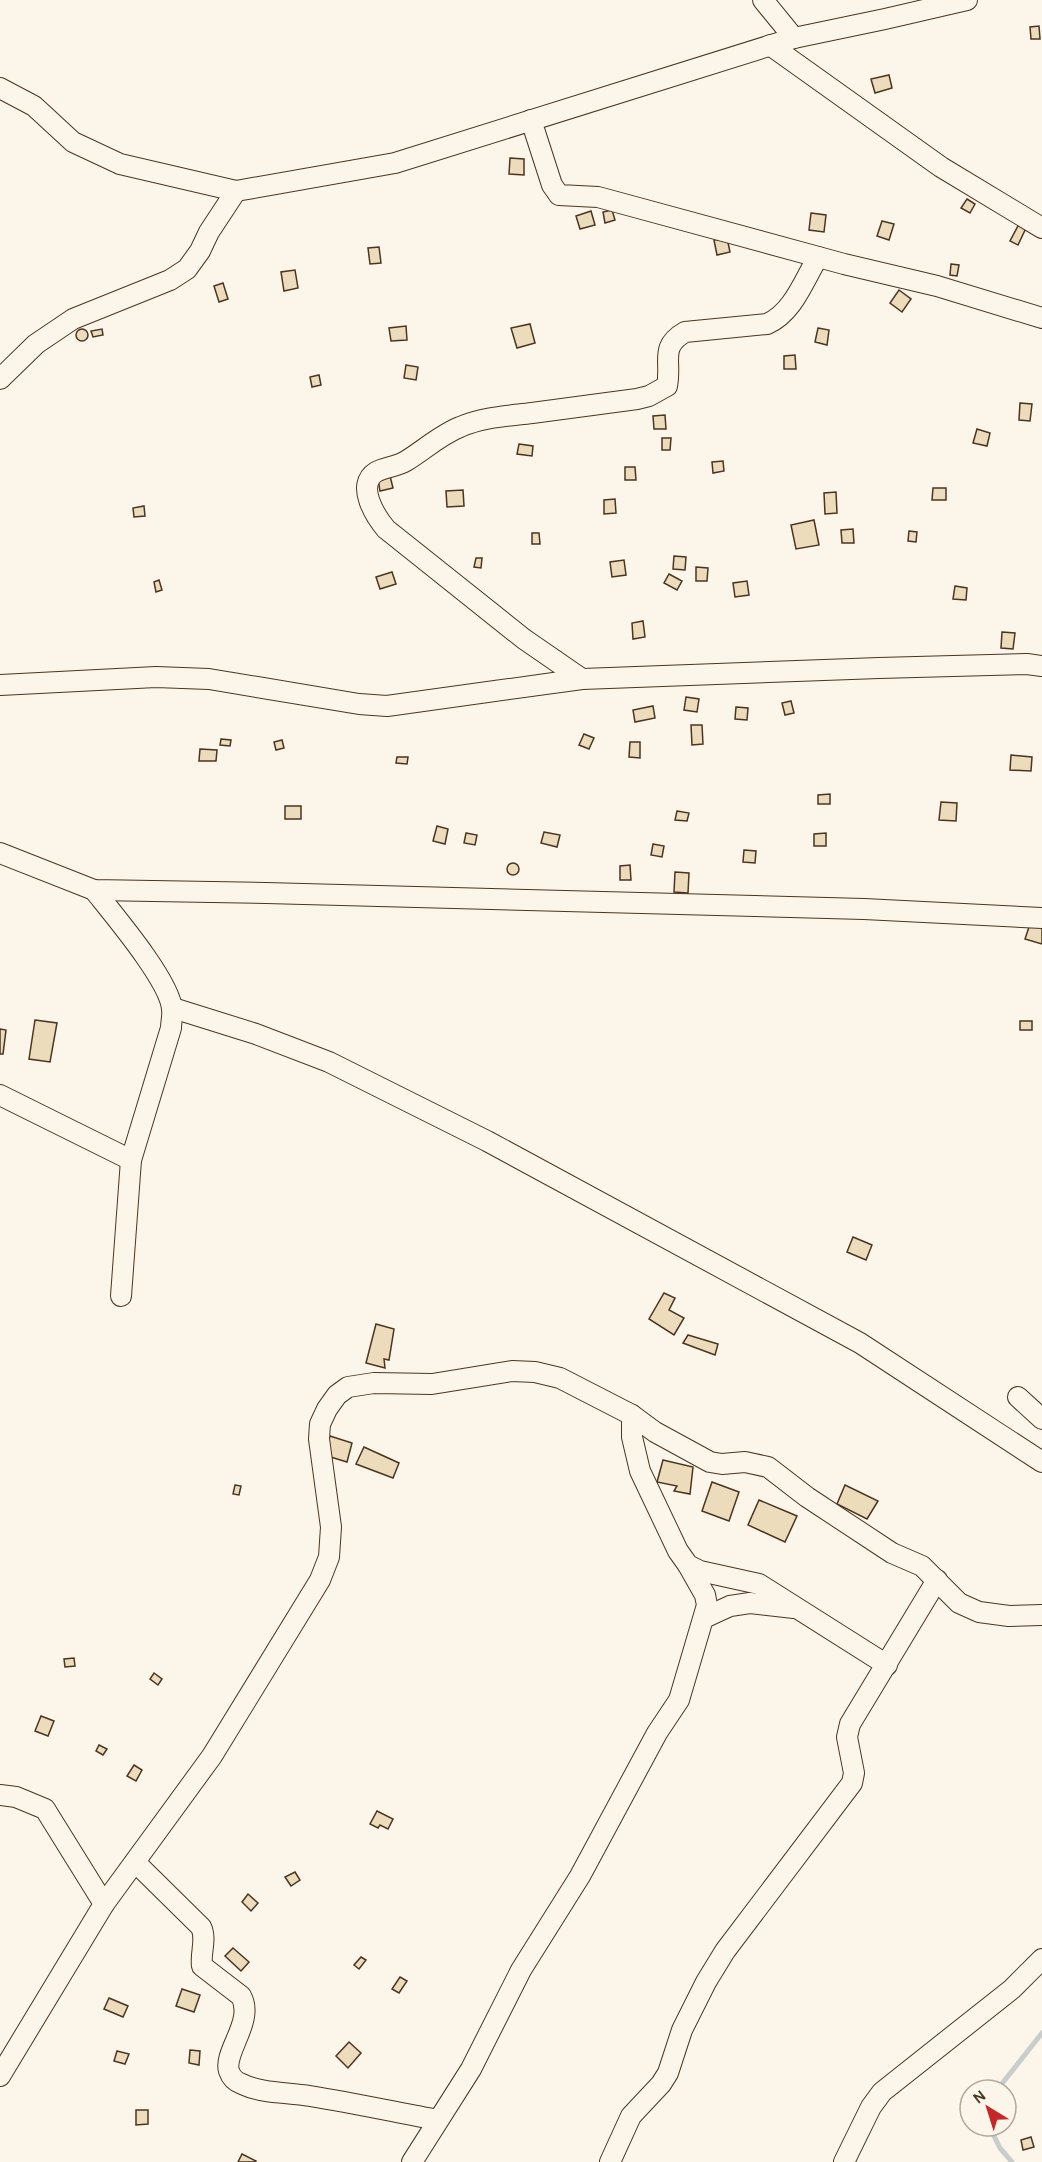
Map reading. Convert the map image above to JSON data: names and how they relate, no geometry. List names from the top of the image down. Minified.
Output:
{"north":"top left"}
